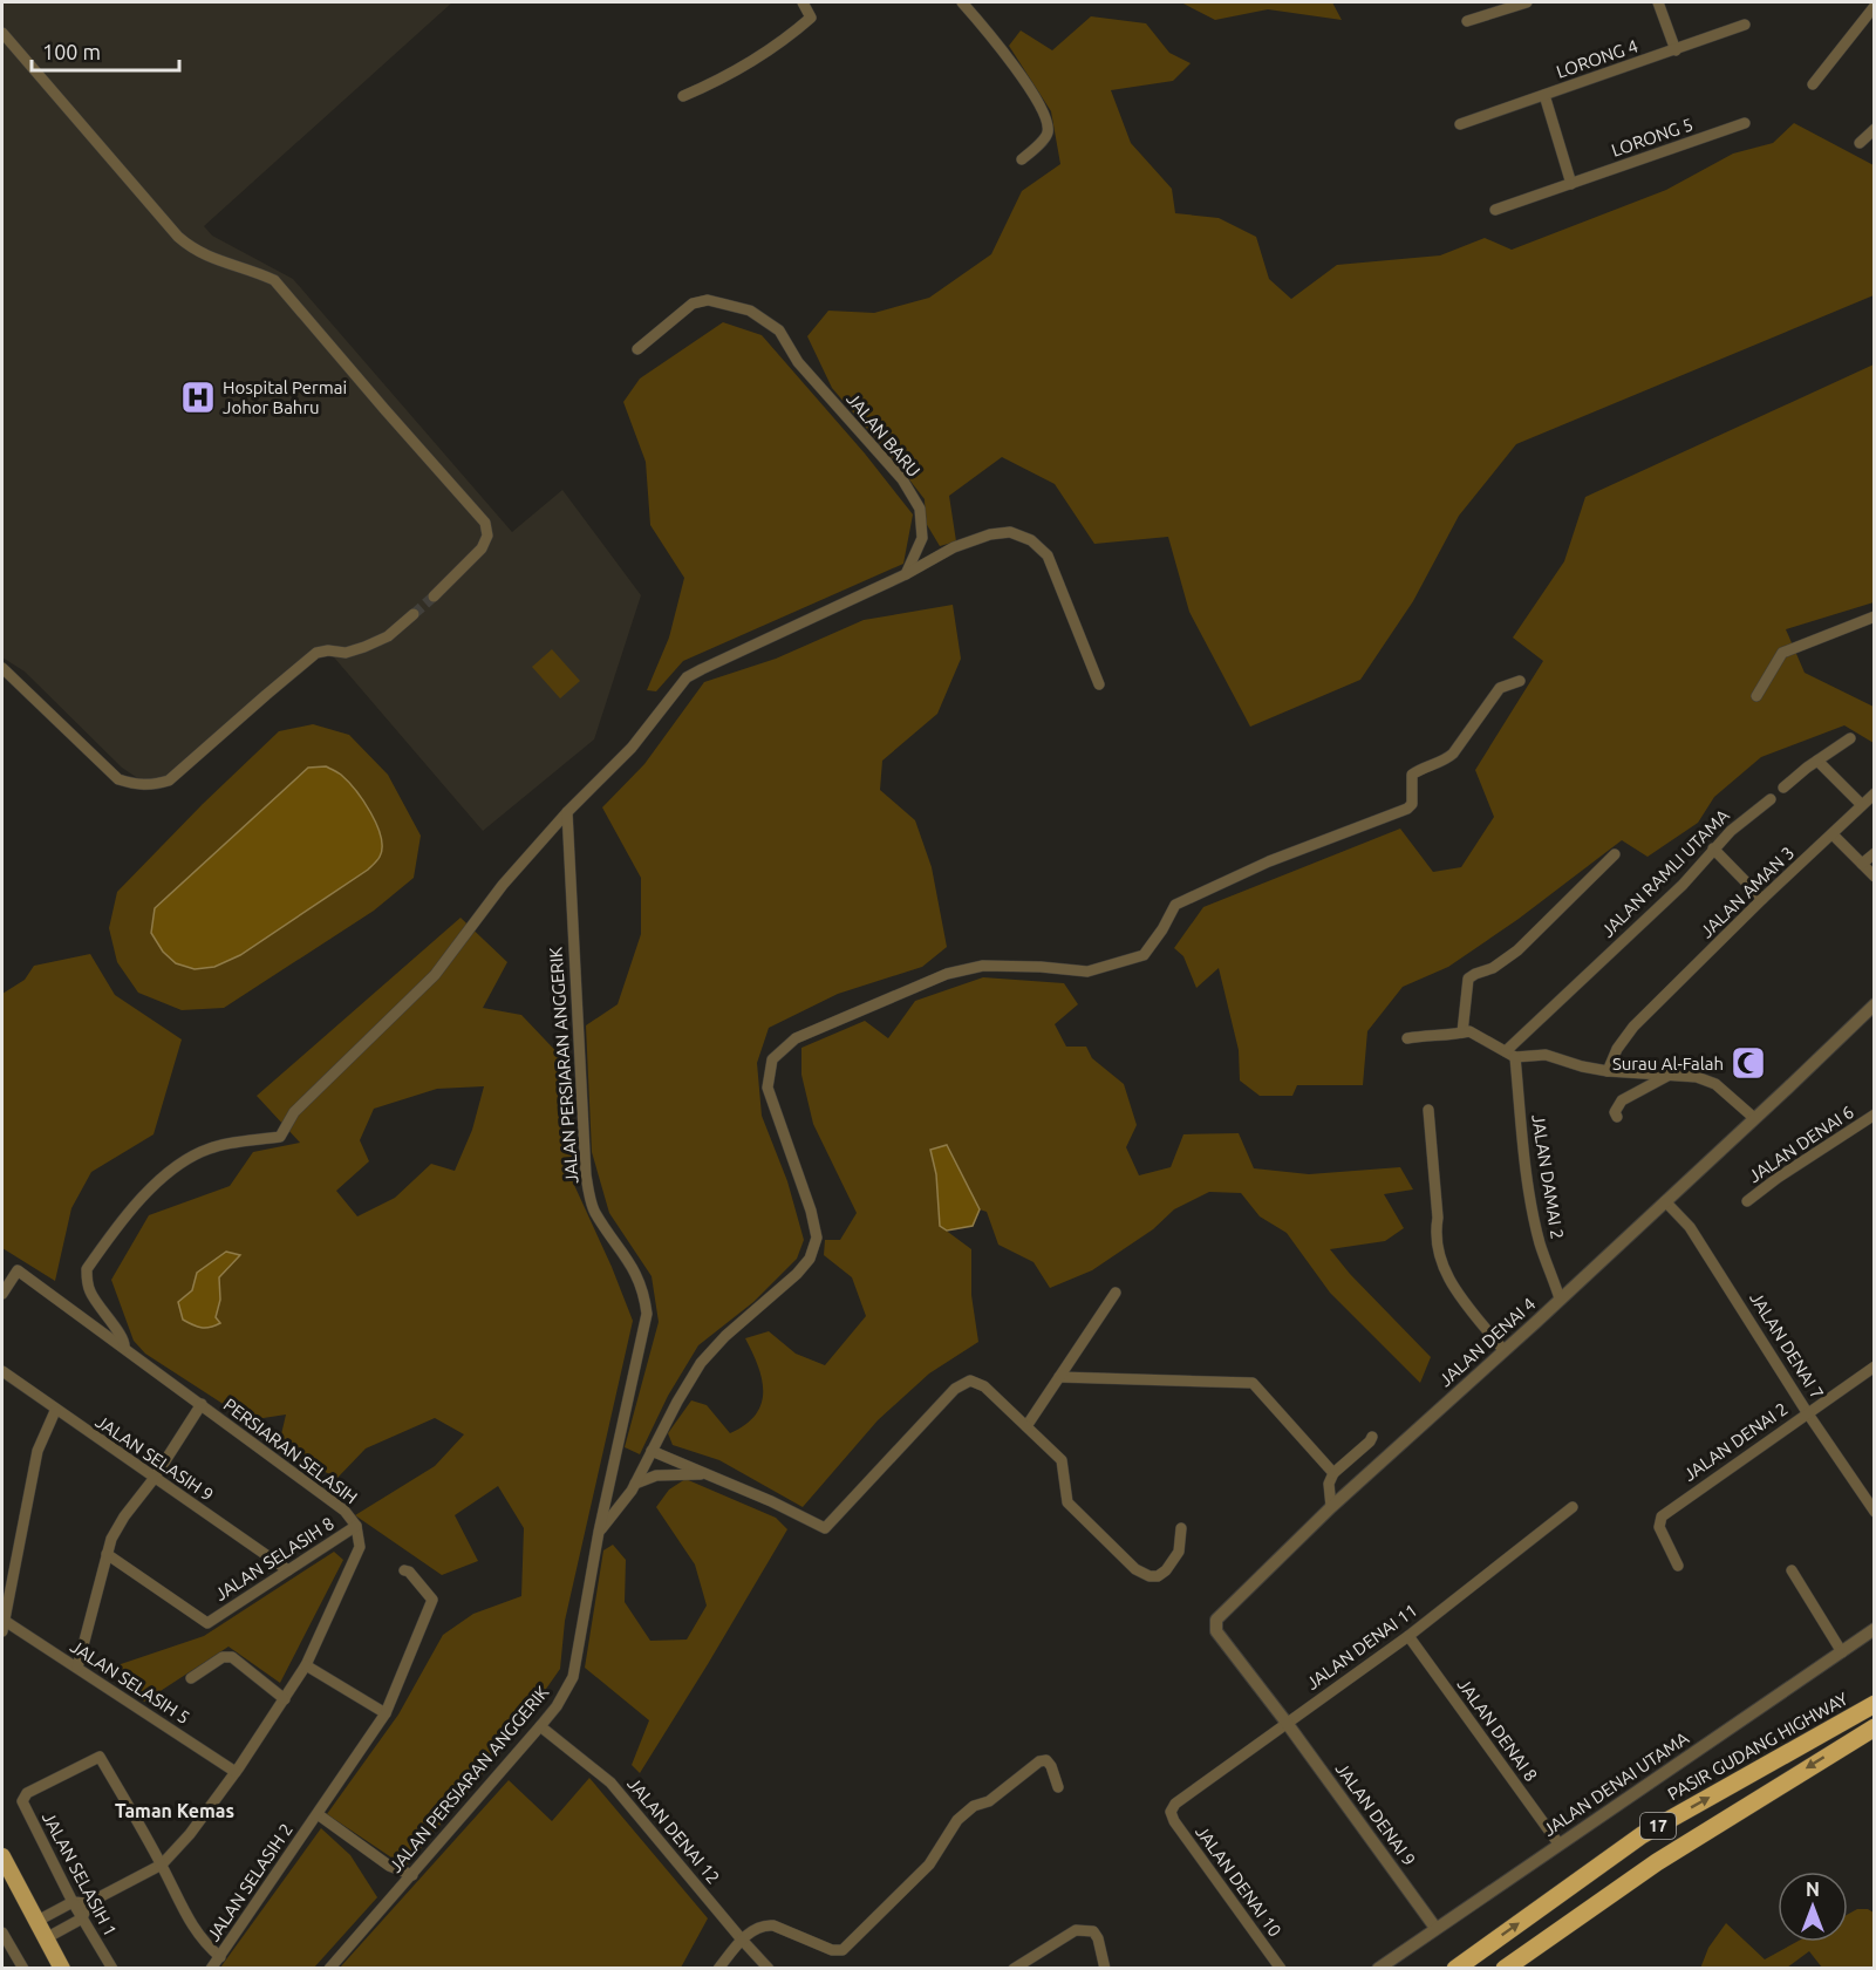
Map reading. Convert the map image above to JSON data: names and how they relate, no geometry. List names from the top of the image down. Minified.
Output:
{"streets":{"highway":["PASIR GUDANG HIGHWAY","17"],"street":["LORONG 4","LORONG 5","JALAN BARU","JALAN RAMLI UTAMA","JALAN AMAN 3","JALAN PERSIARAN ANGGERIK","JALAN DENAI 6","JALAN DAMAI 2","JALAN DENAI 4","JALAN DENAI 7","JALAN DENAI 2","PERSIARAN SELASIH","JALAN SELASIH 9","JALAN SELASIH 8","JALAN DENAI 11","JALAN SELASIH 5","JALAN DENAI 8","JALAN DENAI UTAMA","JALAN DENAI 9","JALAN DENAI 12","JALAN SELASIH 1","JALAN DENAI 10","JALAN SELASIH 2"]},"crossings":[["JALAN RAMLI UTAMA","JALAN DAMAI 2"],["JALAN PERSIARAN ANGGERIK","JALAN DENAI 12"],["JALAN DAMAI 2","JALAN DENAI 4"],["JALAN DENAI 4","JALAN DENAI 7"],["JALAN DENAI 4","JALAN DENAI 11"],["JALAN DENAI 4","JALAN DENAI 9"],["JALAN DENAI 7","JALAN DENAI 2"],["PERSIARAN SELASIH","JALAN SELASIH 8"],["PERSIARAN SELASIH","JALAN SELASIH 5"],["PERSIARAN SELASIH","JALAN SELASIH 1"],["JALAN SELASIH 9","JALAN SELASIH 8"],["JALAN DENAI 11","JALAN DENAI 8"],["JALAN DENAI 11","JALAN DENAI 9"],["JALAN DENAI 11","JALAN DENAI 10"],["JALAN DENAI 8","JALAN DENAI UTAMA"],["JALAN DENAI UTAMA","JALAN DENAI 9"]],"districts":["Taman Kemas"],"places":{"hospital":["Hospital Permai Johor Bahru"],"mosque":["Surau Al-Falah"]},"scale_bar":"100 m","north":"top"}
